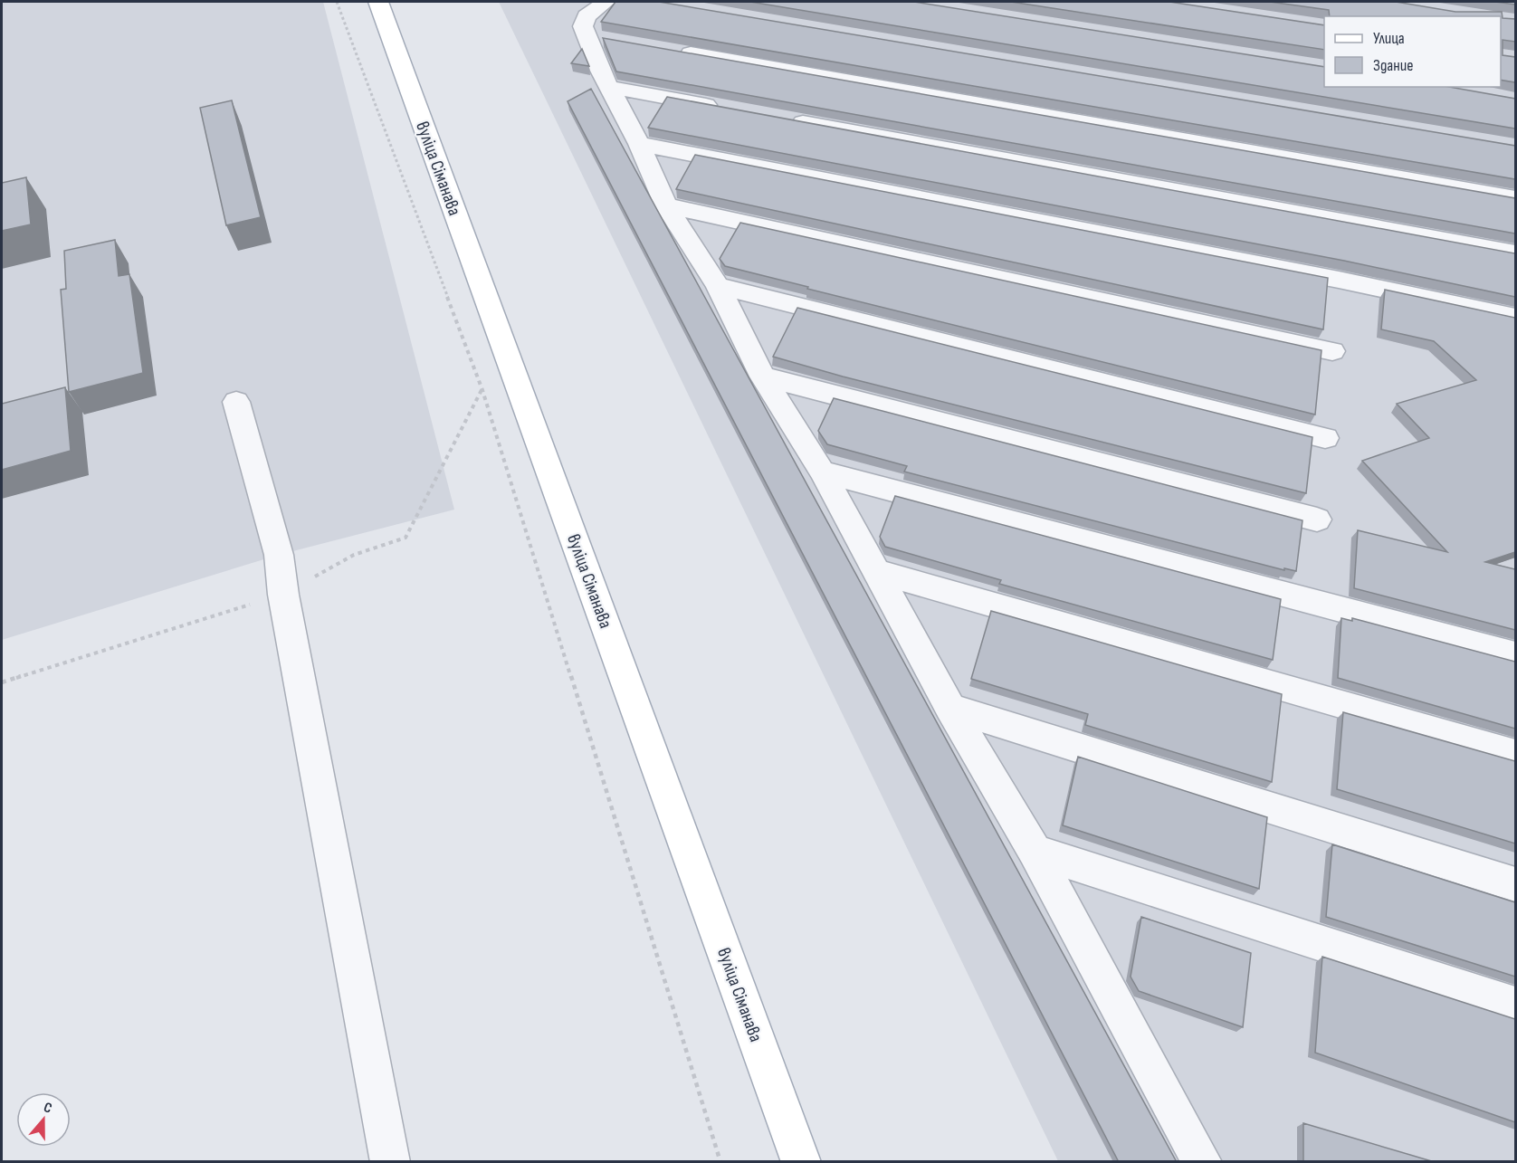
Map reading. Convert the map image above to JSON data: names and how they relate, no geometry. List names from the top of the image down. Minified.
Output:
{"streets":{"main road":["вуліца Сіманава"]},"legend":["Улица","Здание"],"north":"top"}
